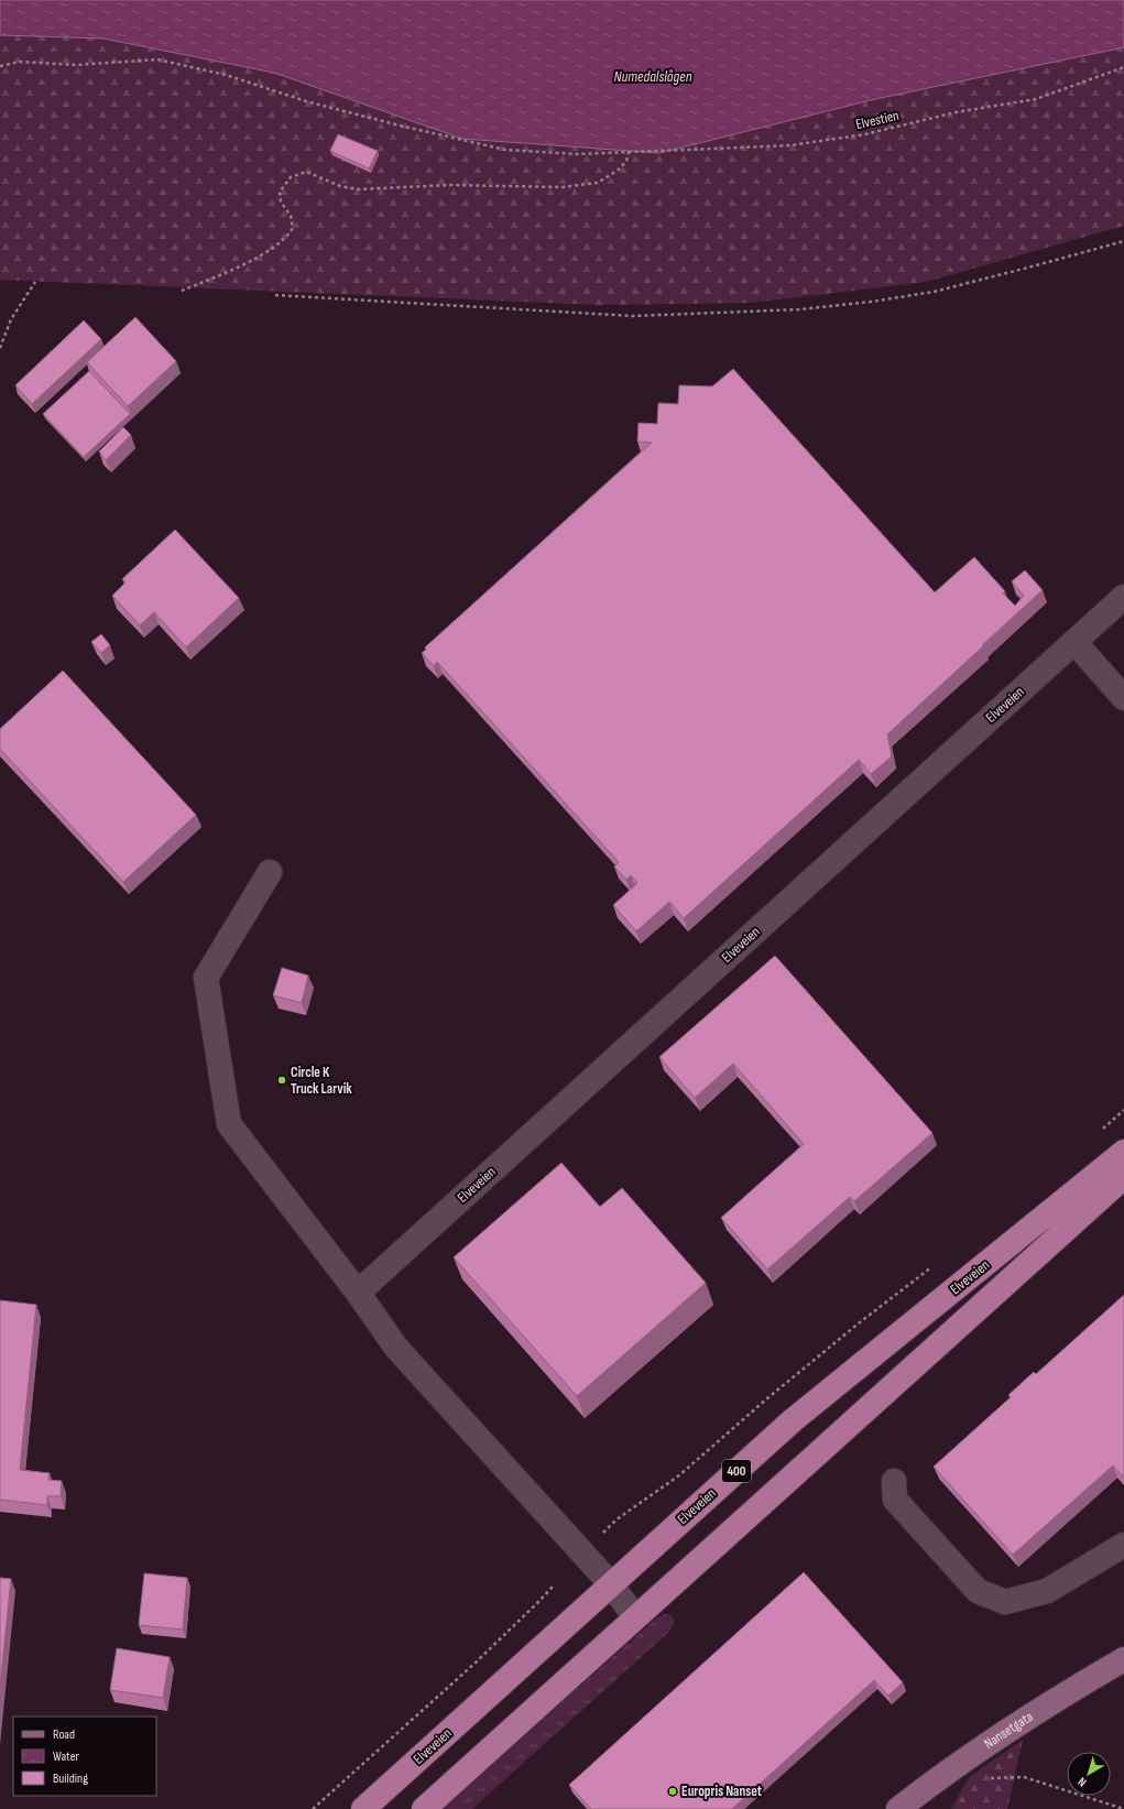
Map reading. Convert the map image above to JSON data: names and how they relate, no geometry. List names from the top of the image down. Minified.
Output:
{"streets":{"highway":["Elveveien","400"],"main road":["Nansetgata"],"path":["Elvestien"]},"water":["Numedalslågen"],"places":["Circle K Truck Larvik","Europris Nanset"],"legend":["Road","Water","Building"],"north":"bottom left"}
